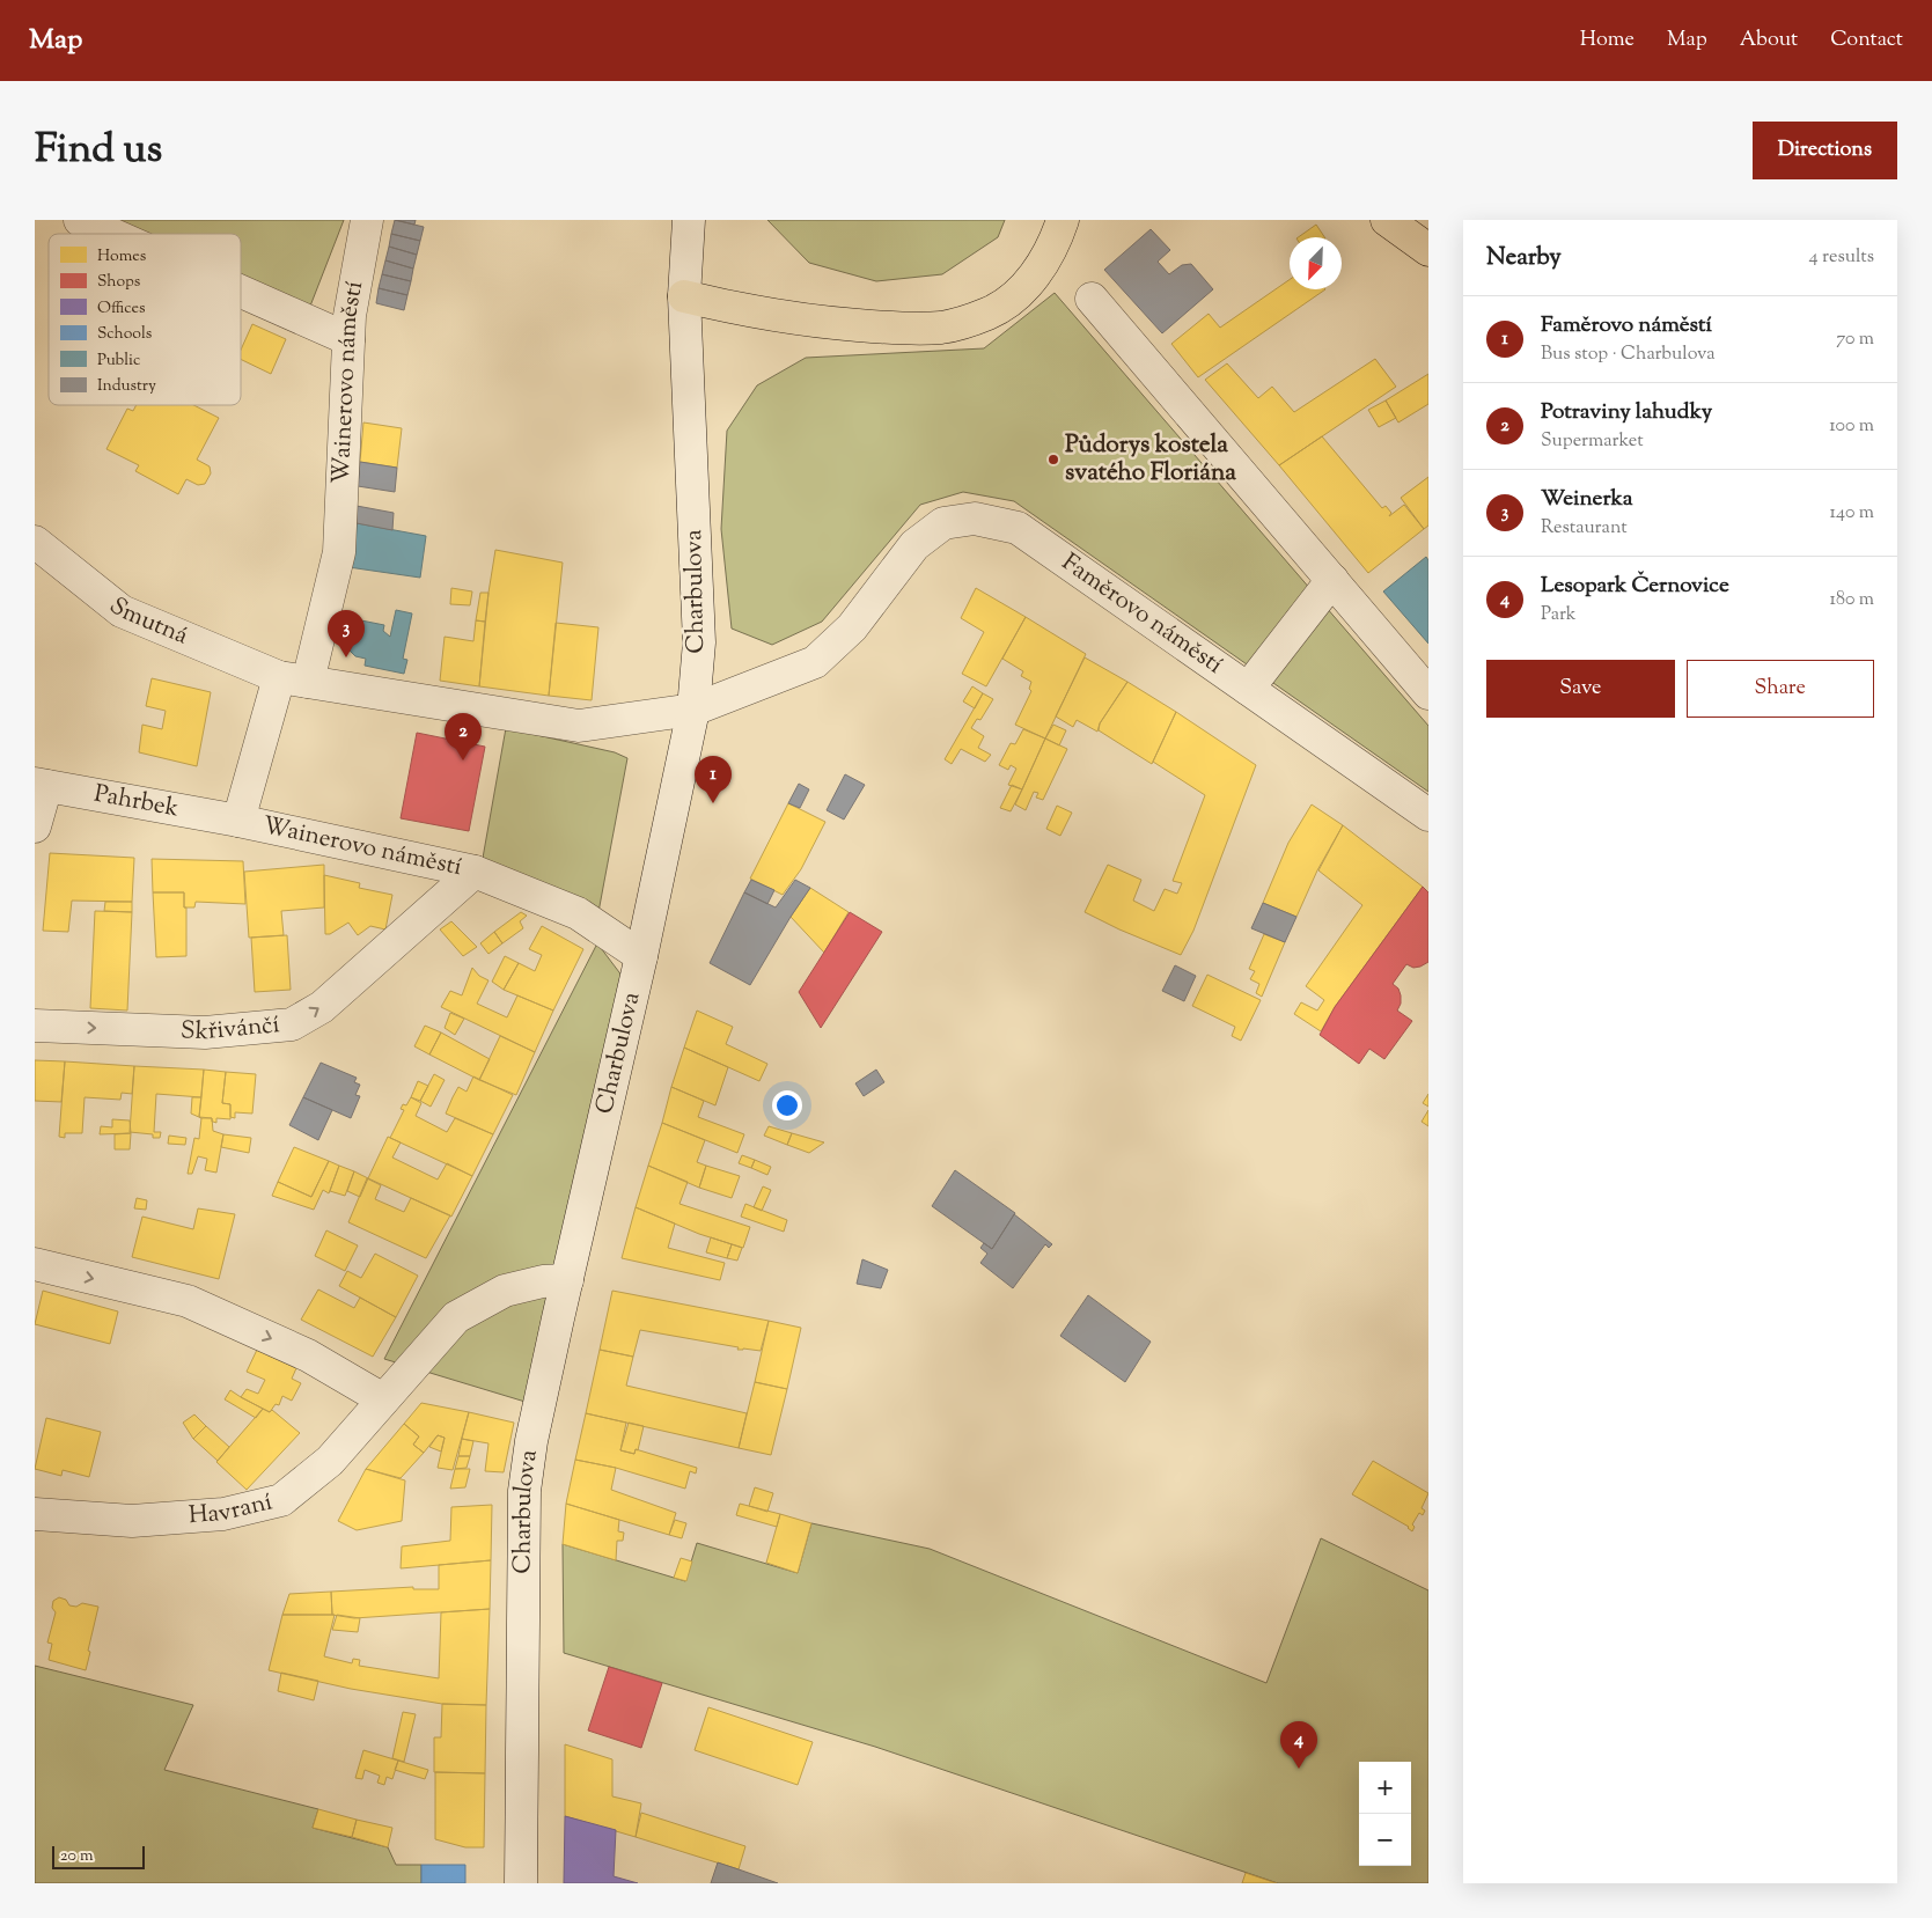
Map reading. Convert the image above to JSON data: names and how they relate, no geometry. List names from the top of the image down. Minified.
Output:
{"streets":{"street":["Wainerovo náměstí","Charbulova","Faměrovo náměstí","Smutná","Pahrbek","Skřivánčí","Havraní"]},"crossings":[["Wainerovo náměstí","Charbulova"],["Wainerovo náměstí","Smutná"],["Wainerovo náměstí","Pahrbek"],["Wainerovo náměstí","Skřivánčí"],["Charbulova","Faměrovo náměstí"],["Charbulova","Havraní"]],"one_way":["Skřivánčí"],"places":["Půdorys kostela svatého Floriána"],"legend":["Homes","Shops","Offices","Schools","Public","Industry"],"scale_bar":"20 m","north":"bottom left","page":{"header":"Map","nav":["Home","Map","About","Contact"],"title":"Find us","buttons":["Directions",["Save","Share"]],"heading":["Nearby","4 results"],"list":[{"mark":"1","name":"Faměrovo náměstí","note":"Bus stop · Charbulova","value":"70 m"},{"mark":"2","name":"Potraviny lahudky","note":"Supermarket","value":"100 m"},{"mark":"3","name":"Weinerka","note":"Restaurant","value":"140 m"},{"mark":"4","name":"Lesopark Černovice","note":"Park","value":"180 m"}],"pins":["3","2","1","4"],"map_buttons":["+","−"],"scale":"20 m"}}
